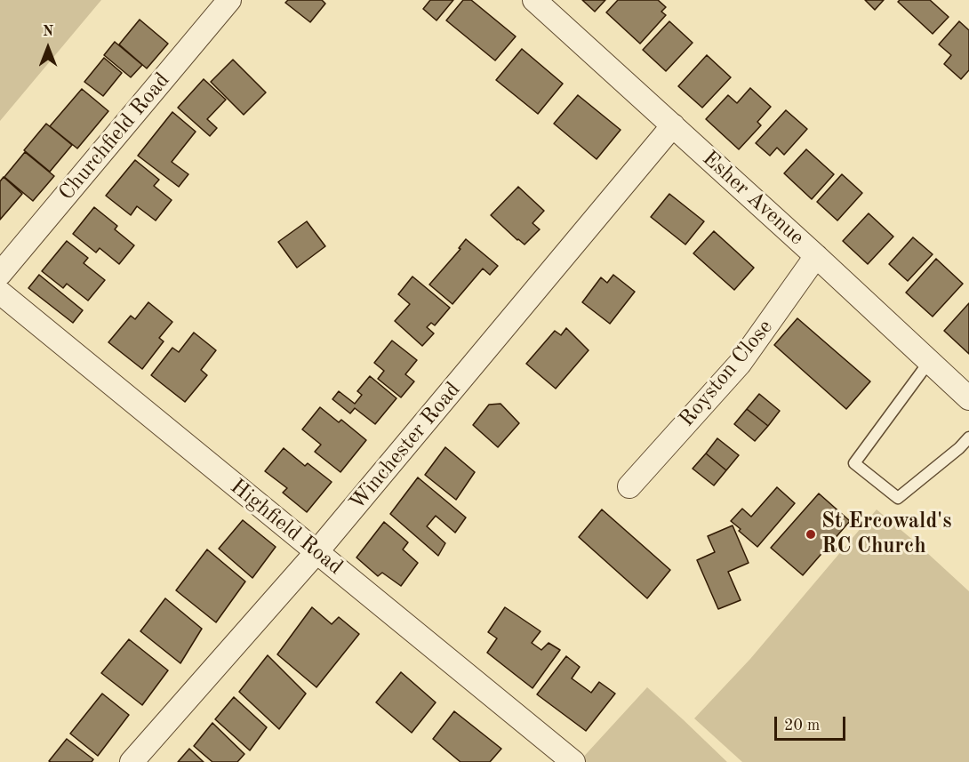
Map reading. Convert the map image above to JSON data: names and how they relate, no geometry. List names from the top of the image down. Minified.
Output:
{"streets":{"street":["Churchfield Road","Esher Avenue","Royston Close","Winchester Road","Highfield Road"]},"crossings":[["Esher Avenue","Royston Close"],["Esher Avenue","Winchester Road"],["Winchester Road","Highfield Road"]],"places":["St Ercowald's RC Church"],"scale_bar":"20 m","north":"top"}
